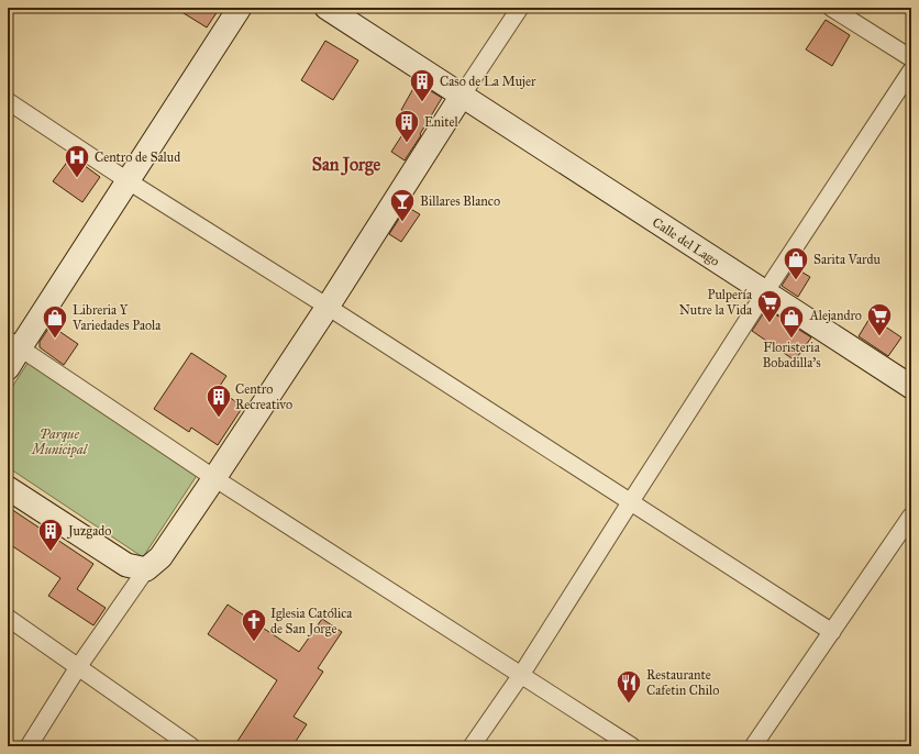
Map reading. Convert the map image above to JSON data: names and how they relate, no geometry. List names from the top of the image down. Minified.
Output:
{"streets":{"main road":["Calle del Lago"]},"districts":["San Jorge"],"parks":["Parque Municipal"],"places":{"building":["Caso de La Mujer","Enitel","Centro Recreativo","Juzgado"],"hospital":["Centro de Salud"],"bar":["Billares Blanco"],"shop":["Sarita Vardu","Libreria Y Variedades Paola","Floristeria Bobadilla's"],"supermarket":["Pulpería Nutre la Vida","Alejandro"],"church":["Iglesia Católica de San Jorge"],"restaurant":["Restaurante Cafetin Chilo"]}}
